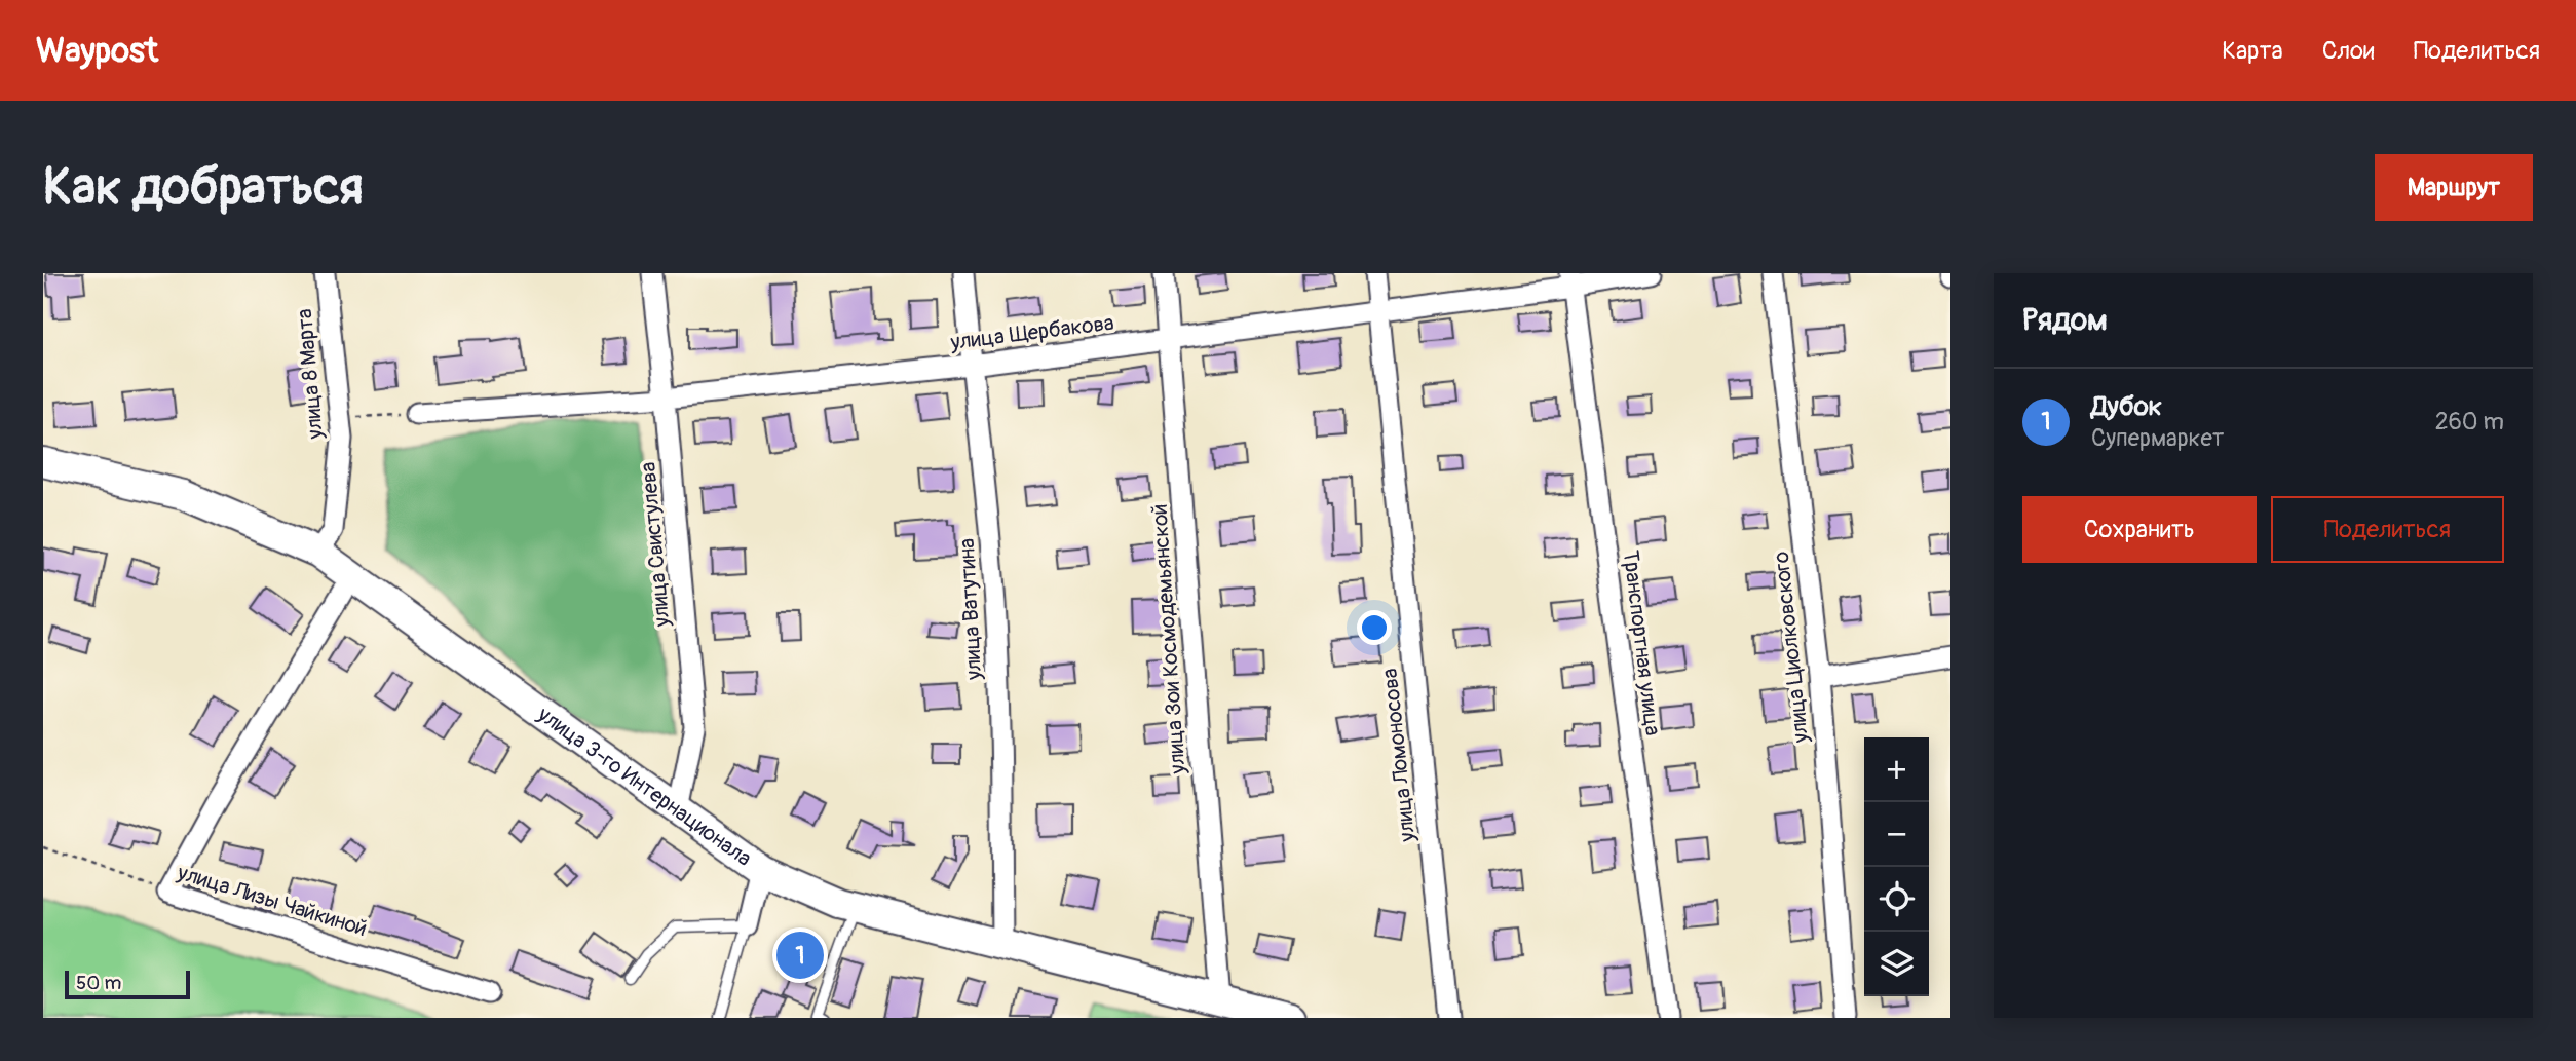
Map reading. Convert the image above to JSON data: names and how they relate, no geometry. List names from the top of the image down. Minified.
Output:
{"streets":{"main road":["улица 3-го Интернационала"],"street":["улица Щербакова","улица 8 Марта","улица Свистулева","улица Ватутина","улица Зои Космодемьянской","Транспортная улица","улица Циолковского","улица Ломоносова","улица Лизы Чайкиной"]},"crossings":[["улица Щербакова","улица Свистулева"],["улица Щербакова","улица Ватутина"],["улица Щербакова","улица Зои Космодемьянской"],["улица Щербакова","Транспортная улица"],["улица Щербакова","улица Ломоносова"],["улица 8 Марта","улица 3-го Интернационала"],["улица Свистулева","улица 3-го Интернационала"],["улица Ватутина","улица 3-го Интернационала"],["улица Зои Космодемьянской","улица 3-го Интернационала"]],"scale_bar":"50 m","page":{"header":"Waypost","nav":["Карта","Слои","Поделиться"],"buttons":["Маршрут",["Сохранить","Поделиться"]],"title":"Как добраться","heading":"Рядом","list":[{"mark":"1","name":"Дубок","note":"Супермаркет","value":"260 m"}],"map_buttons":["+","−"],"pins":"1","scale":"50 m"}}
